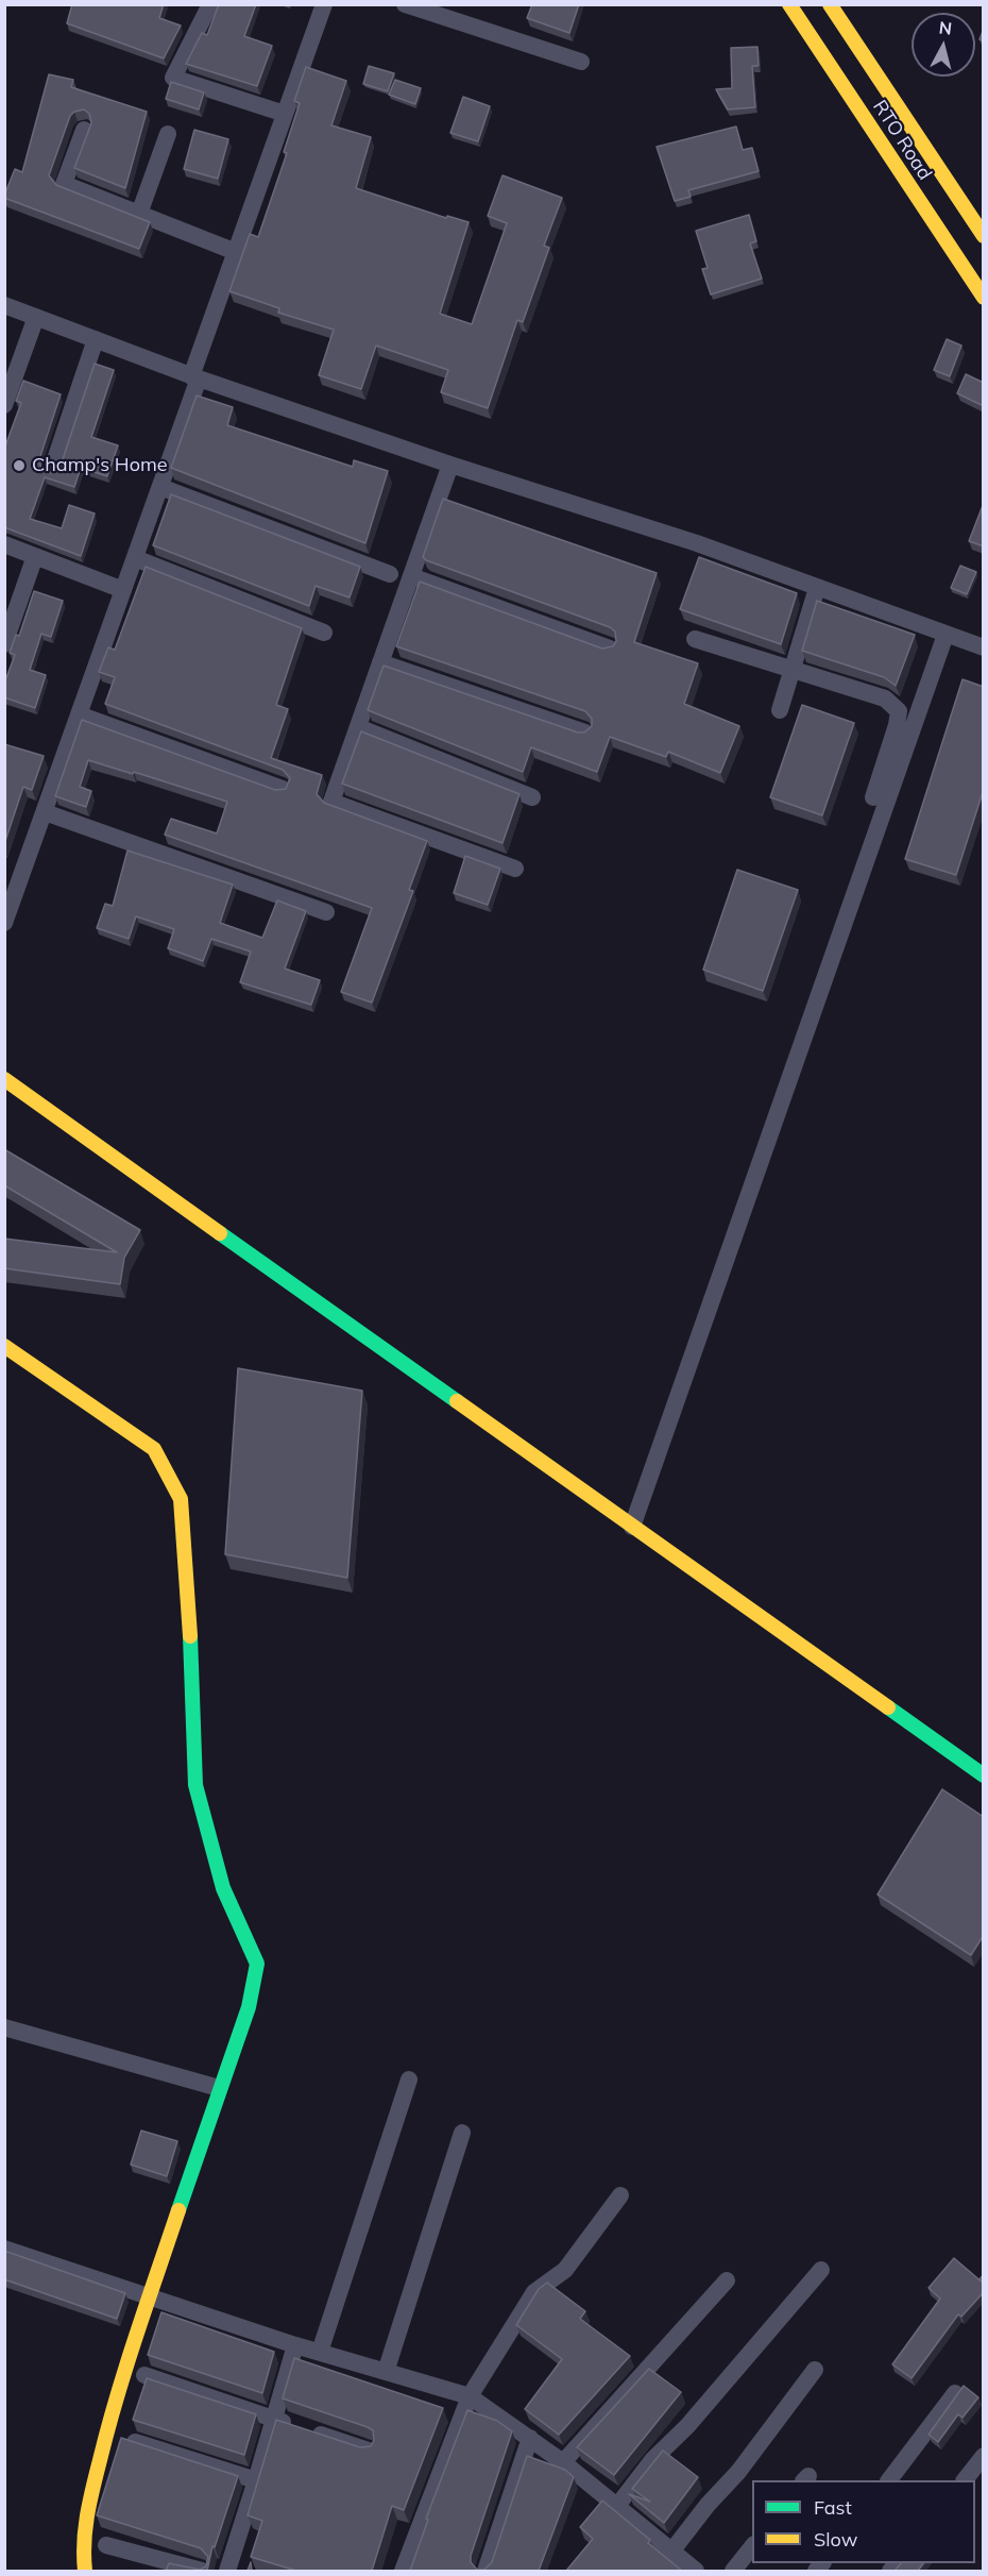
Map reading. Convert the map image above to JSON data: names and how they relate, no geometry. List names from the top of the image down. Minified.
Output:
{"streets":{"street":["RTO Road"]},"places":["Champ's Home"],"legend":["Fast","Slow"],"north":"top"}
